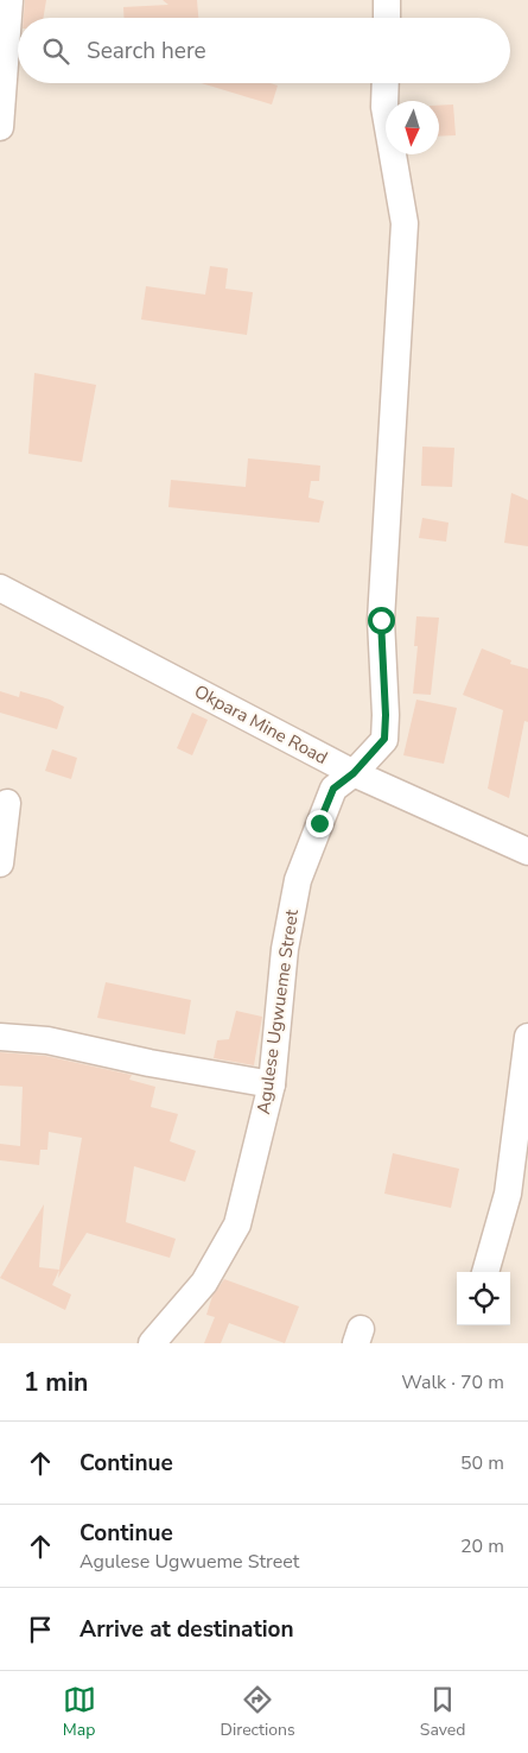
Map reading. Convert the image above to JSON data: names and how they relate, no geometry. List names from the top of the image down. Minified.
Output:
{"streets":{"street":["Okpara Mine Road","Agulese Ugwueme Street"]},"crossings":[["Okpara Mine Road","Agulese Ugwueme Street"]],"north":"bottom","page":{"search":"Search here","heading":["1 min","Walk · 70 m"],"list":[["Continue","50 m"],["Continue","Agulese Ugwueme Street","20 m"],"Arrive at destination"],"nav":["Map","Directions","Saved"]}}
